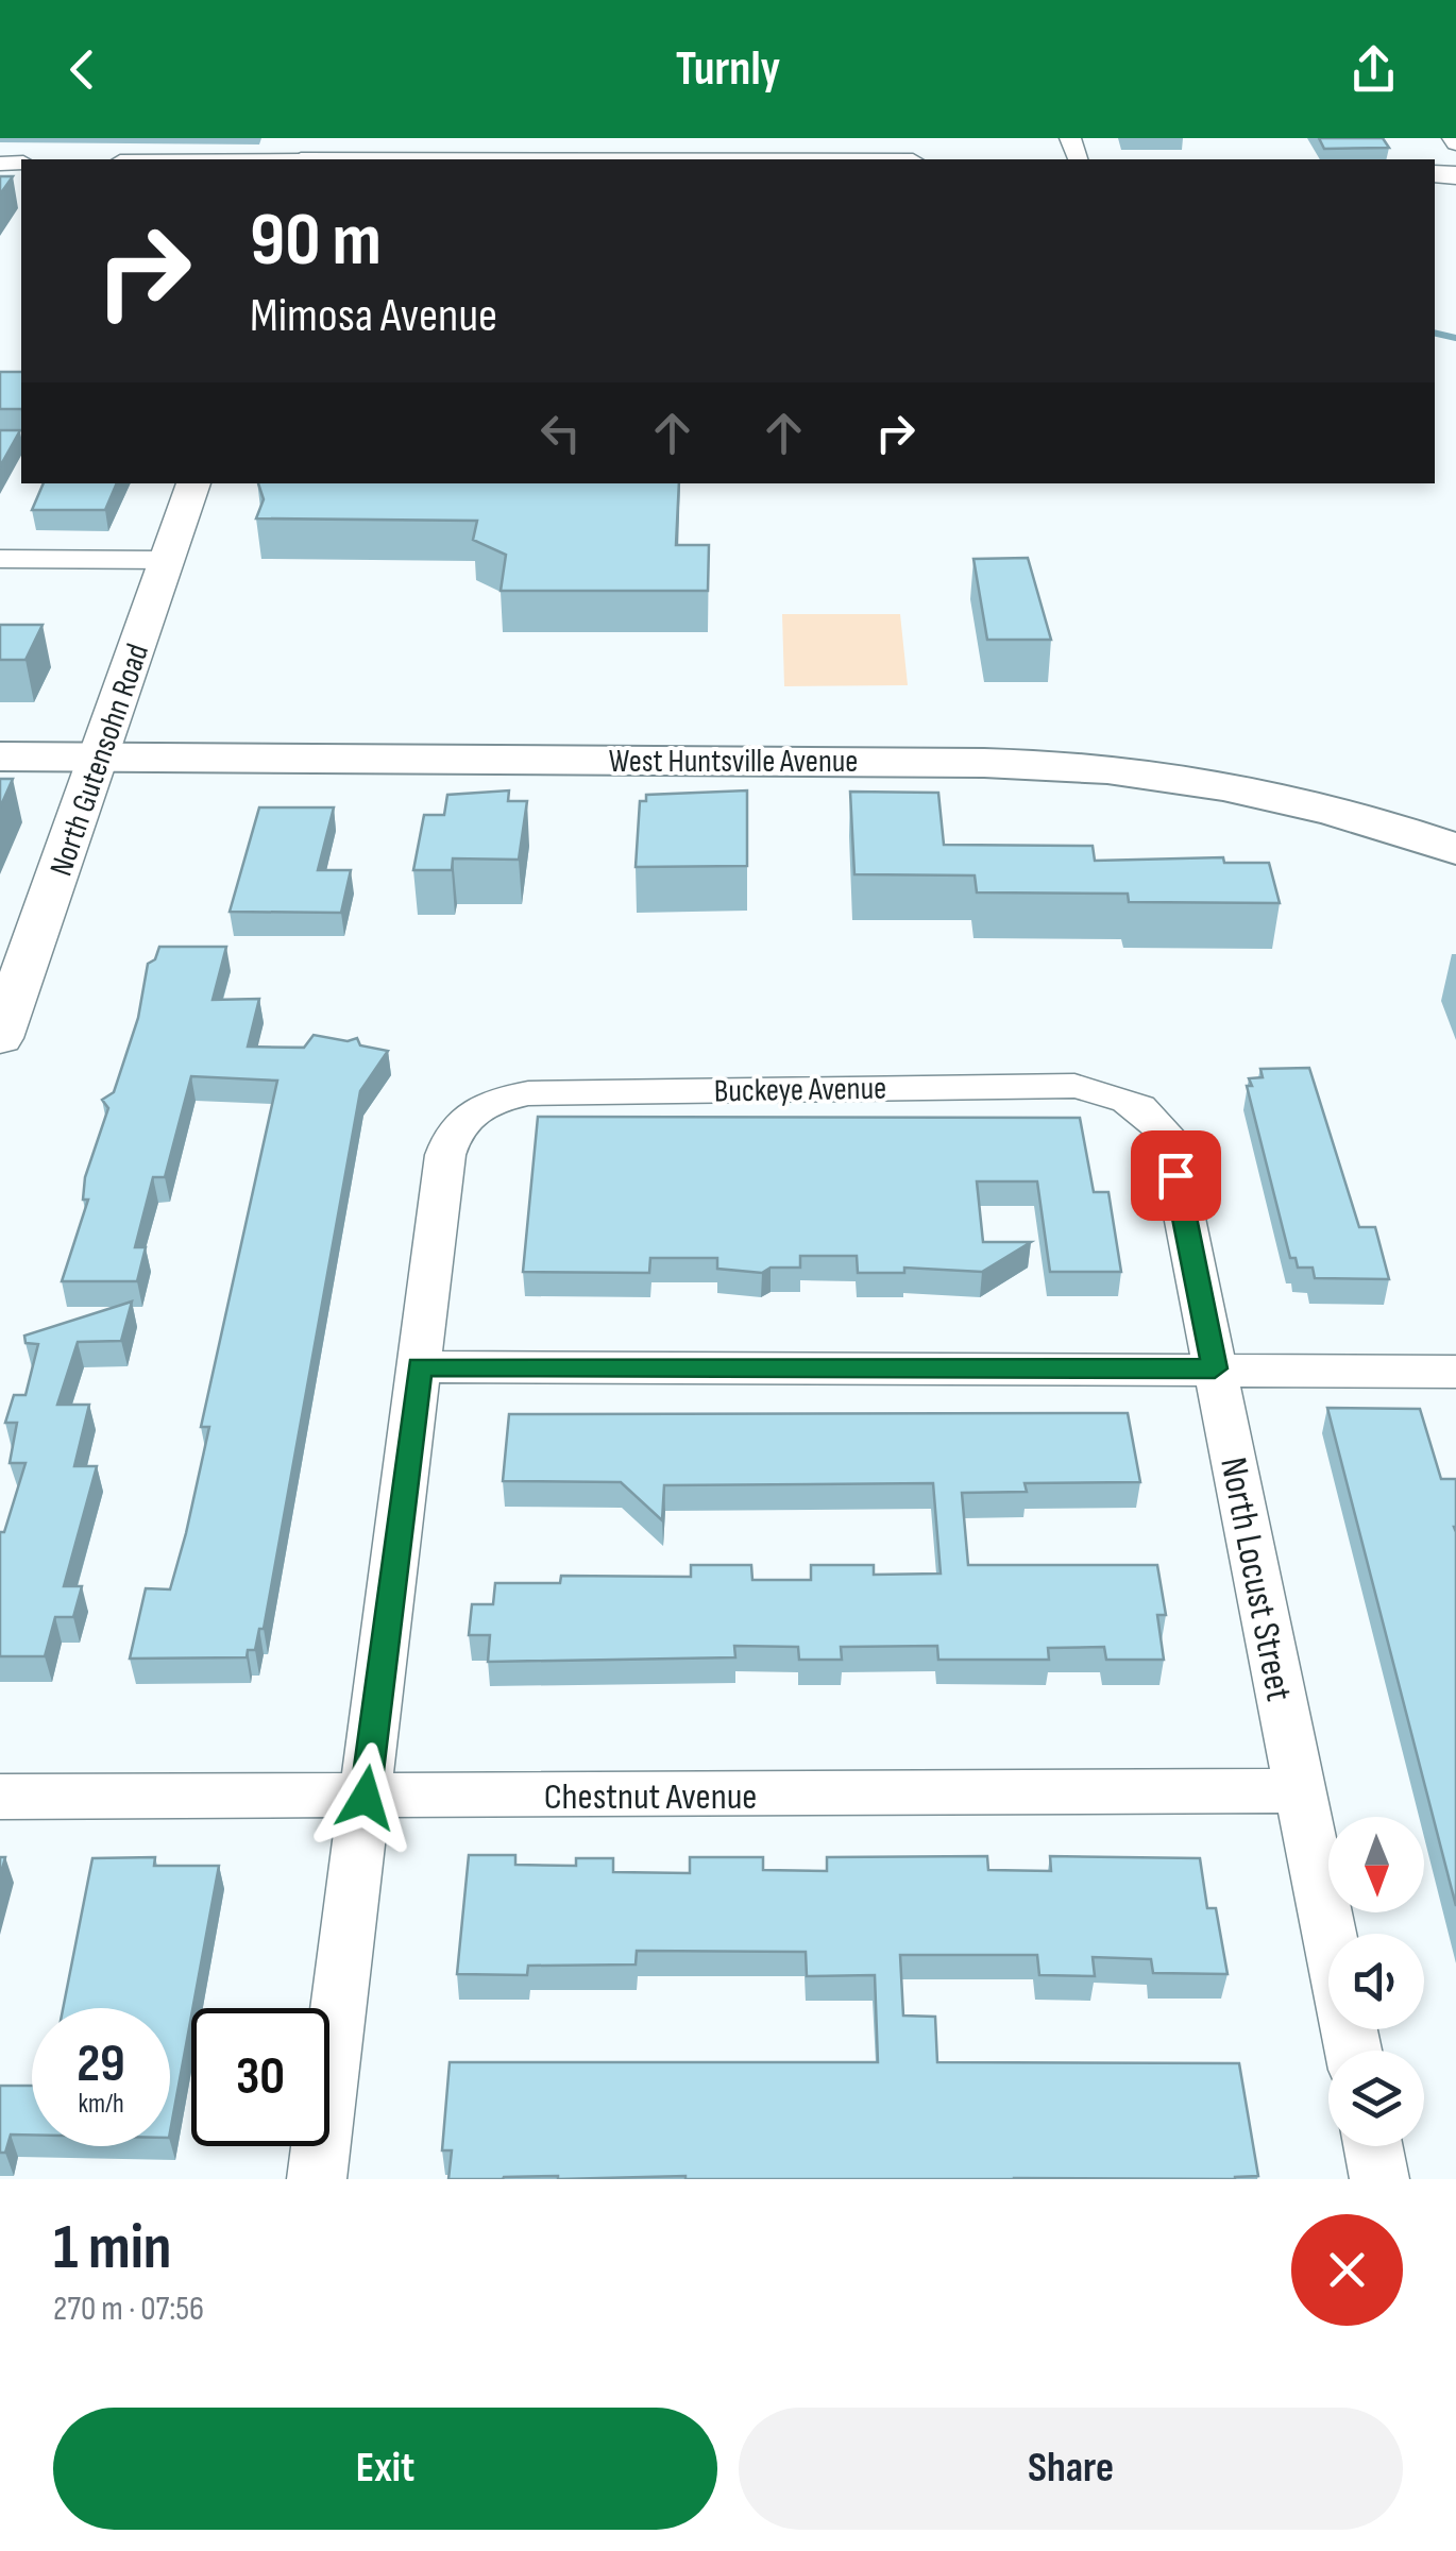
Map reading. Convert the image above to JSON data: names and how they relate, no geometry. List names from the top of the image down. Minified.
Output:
{"streets":{"main road":["West Huntsville Avenue"],"street":["North Gutensohn Road","Buckeye Avenue","North Locust Street","Chestnut Avenue"]},"crossings":[["North Gutensohn Road","West Huntsville Avenue"],["Buckeye Avenue","North Locust Street"],["North Locust Street","Chestnut Avenue"]],"north":"bottom","page":{"header":"Turnly","turn":["90 m","Mimosa Avenue"],"speed":"29 km/h","limit":"30","heading":["1 min","270 m · 07:56"],"buttons":["Exit","Share"]}}
